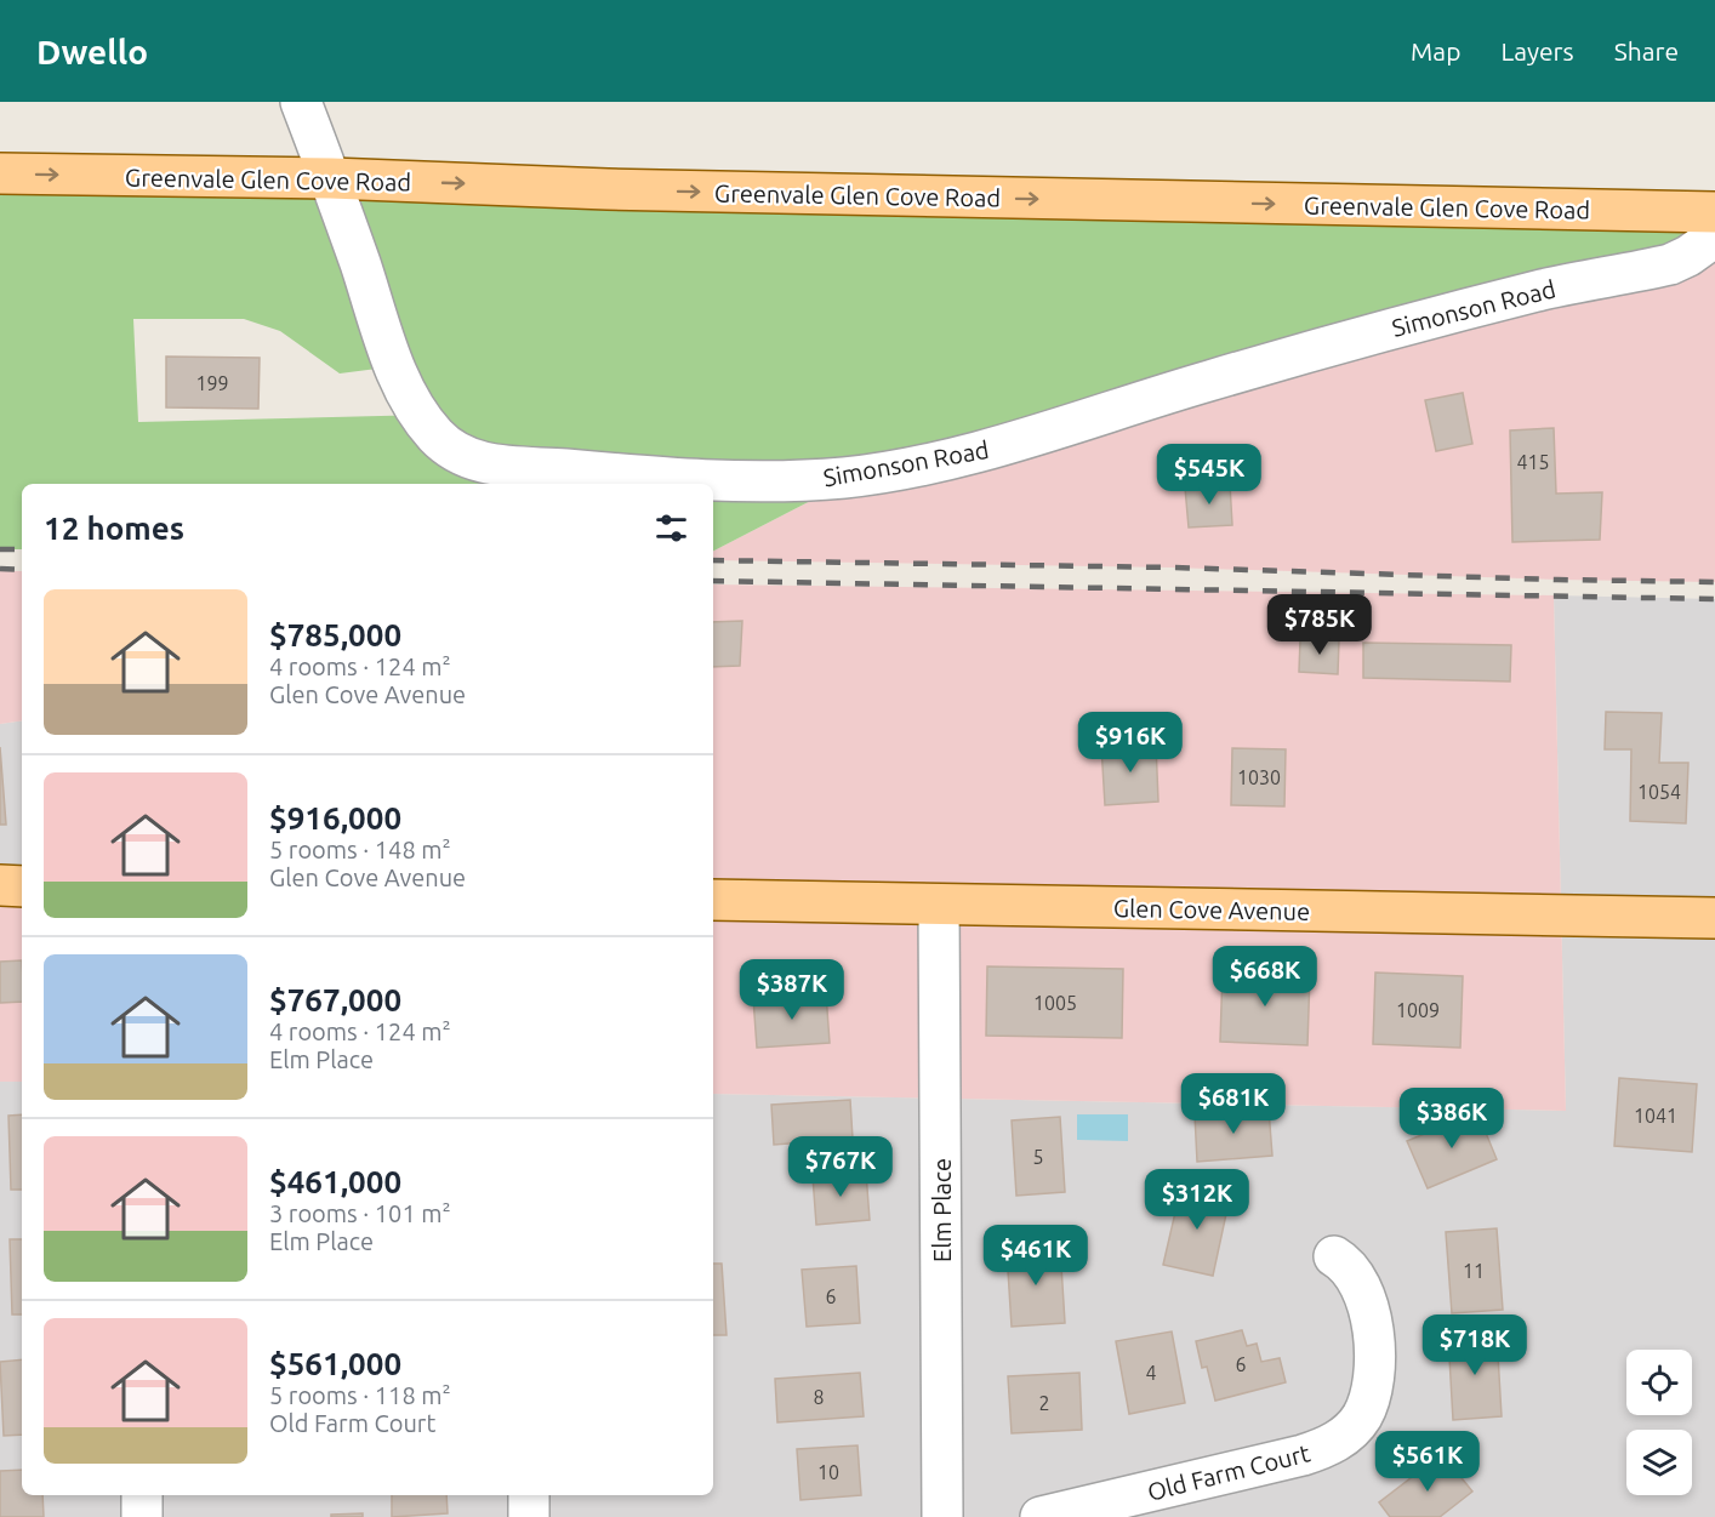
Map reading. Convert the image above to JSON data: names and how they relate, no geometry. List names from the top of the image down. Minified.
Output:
{"streets":{"main road":["Greenvale Glen Cove Road","Glen Cove Avenue"],"street":["Simonson Road","Elm Place","Old Farm Court"]},"crossings":[["Greenvale Glen Cove Road","Simonson Road"],["Glen Cove Avenue","Elm Place"]],"one_way":["Greenvale Glen Cove Road"],"house_numbers":["199","415","1030","1054","1005","1009","1041","5","11","6","6","4","8","2","10"],"page":{"header":"Dwello","nav":["Map","Layers","Share"],"price":["$545K","$785K","$916K","$668K","$387K","$681K","$386K","$767K","$312K","$461K","$718K","$561K"],"heading":"12 homes","list":[{"name":"$785,000","note":"4 rooms · 124 m² · Glen Cove Avenue"},{"name":"$916,000","note":"5 rooms · 148 m² · Glen Cove Avenue"},{"name":"$767,000","note":"4 rooms · 124 m² · Elm Place"},{"name":"$461,000","note":"3 rooms · 101 m² · Elm Place"},{"name":"$561,000","note":"5 rooms · 118 m² · Old Farm Court"}]}}
